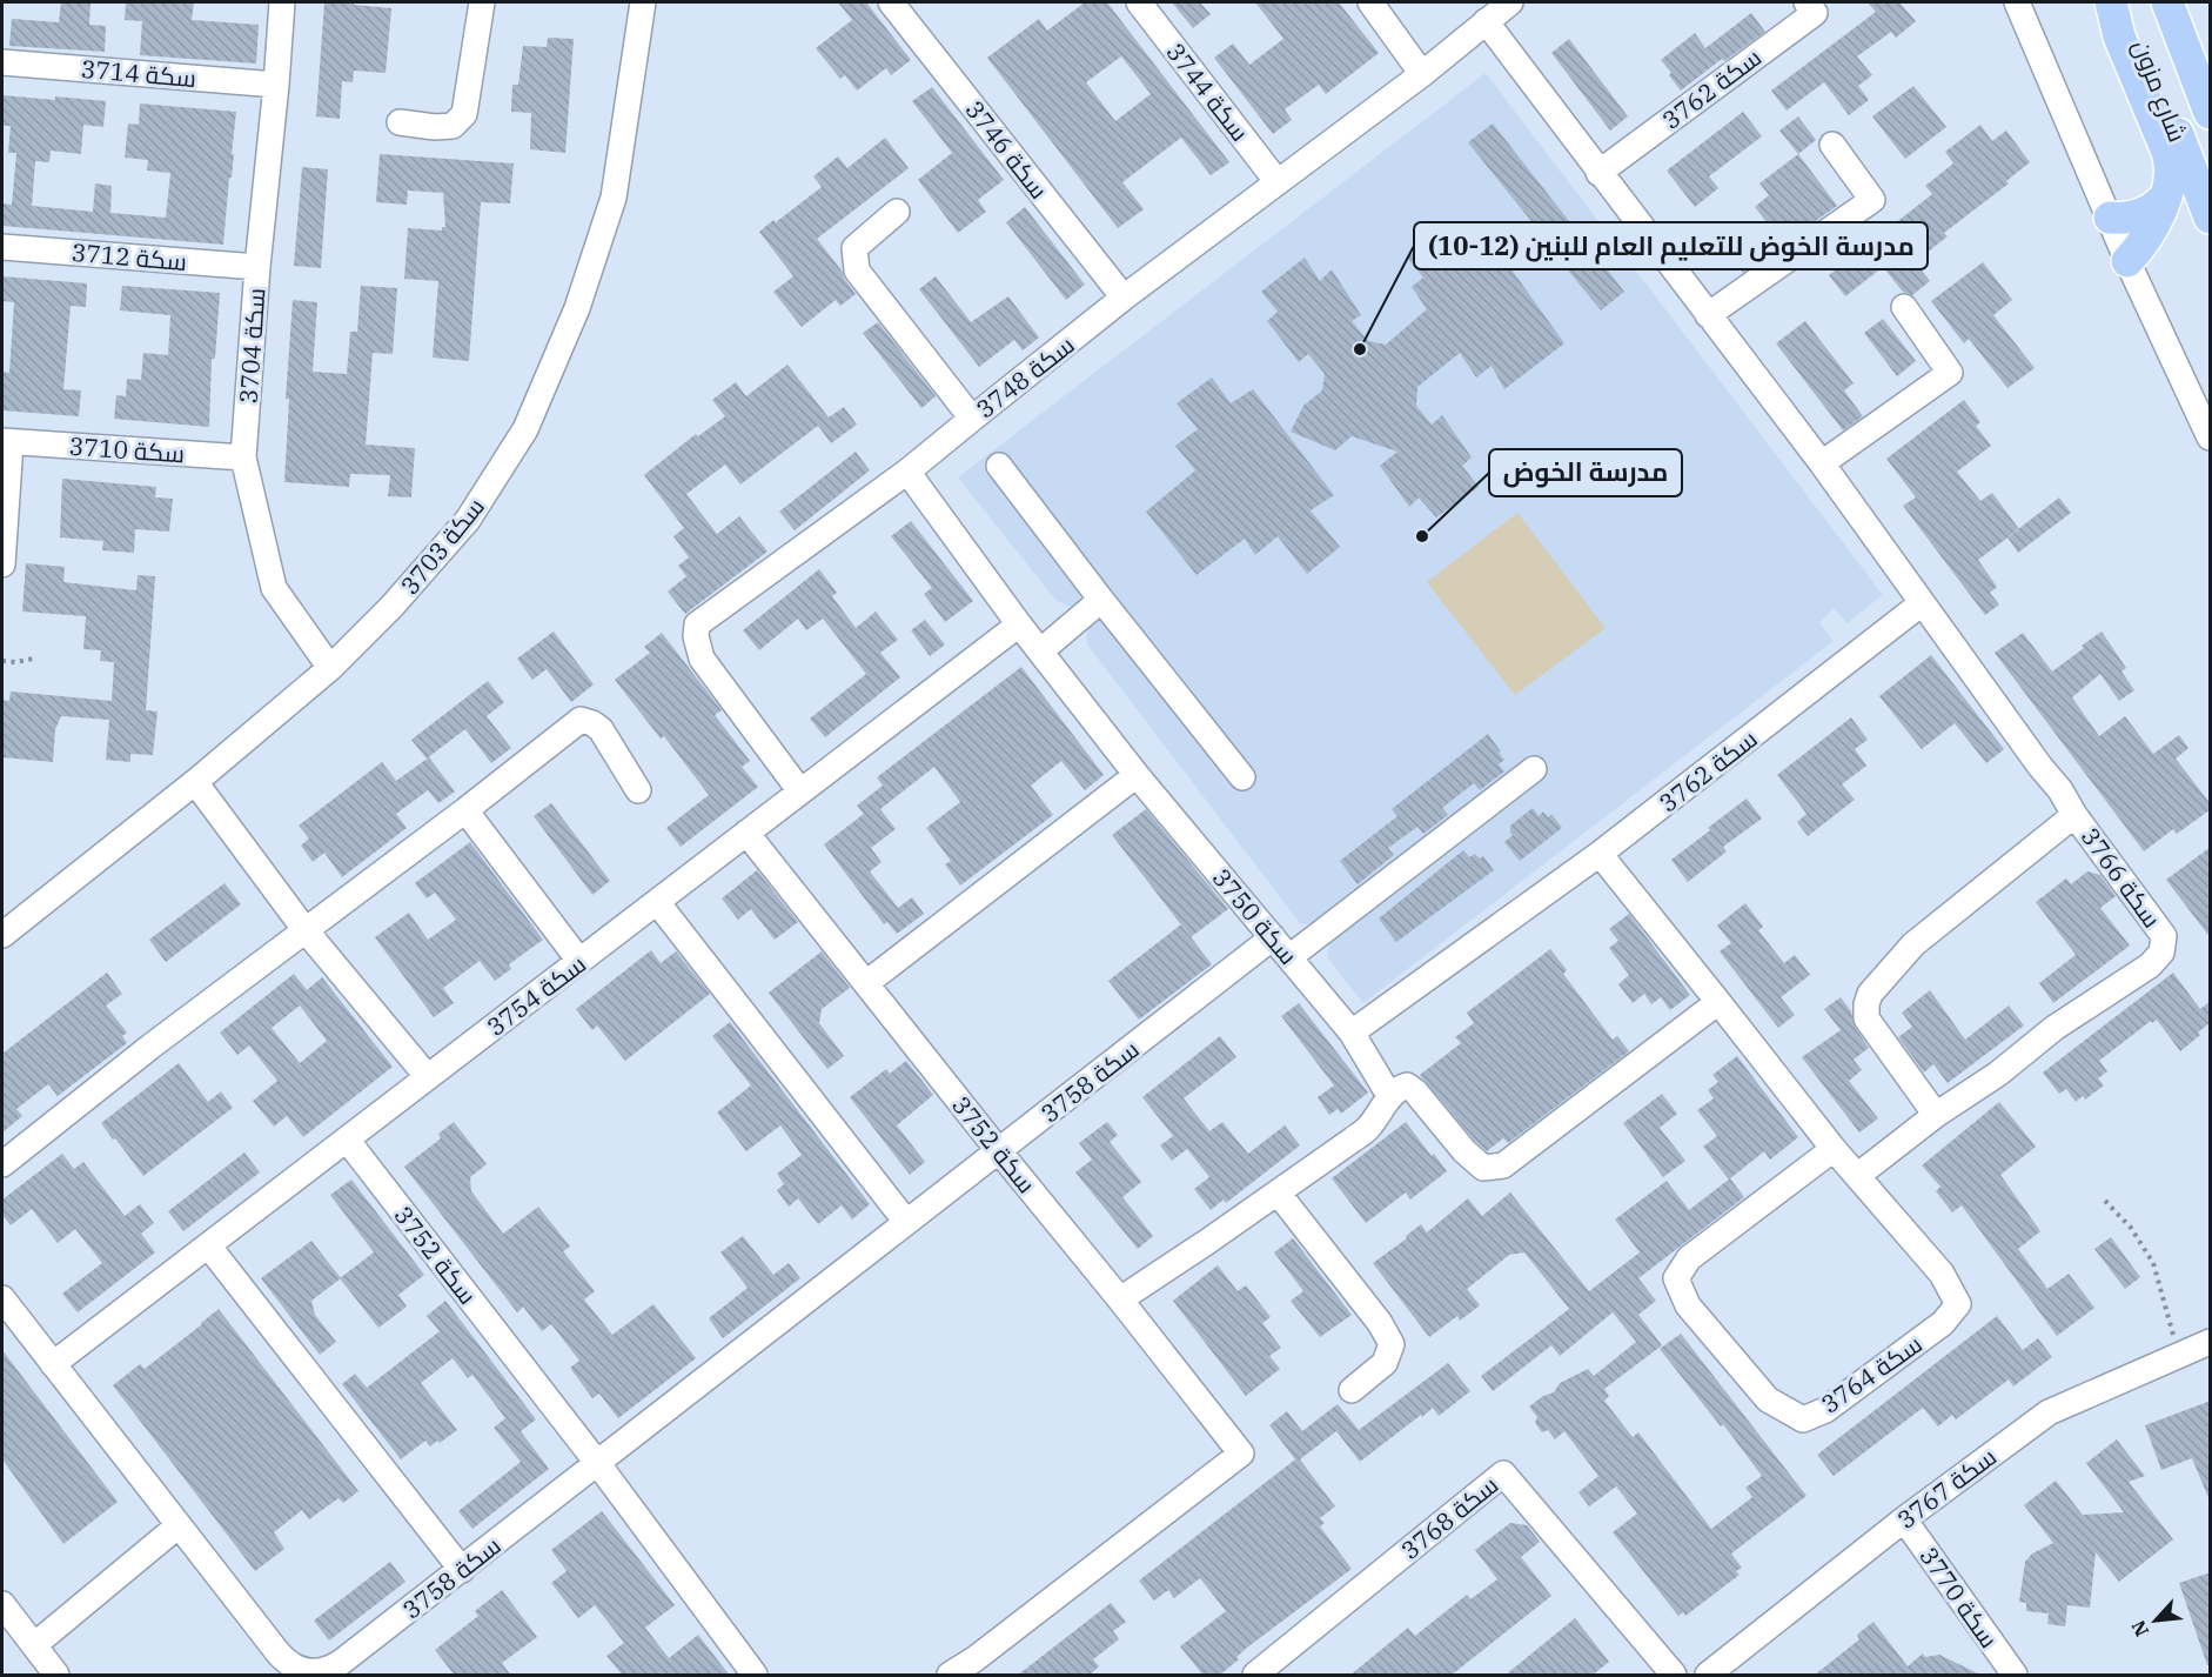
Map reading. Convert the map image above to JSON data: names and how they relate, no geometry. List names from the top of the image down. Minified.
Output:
{"streets":{"main road":["شارع مزون"],"street":["سكة 3714","سكة 3762","سكة 3744","سكة 3746","سكة 3712","سكة 3704","سكة 3748","سكة 3710","سكة 3703","سكة 3766","سكة 3750","سكة 3754","سكة 3758","سكة 3752","سكة 3764","سكة 3767","سكة 3768","سكة 3770"]},"crossings":[["سكة 3714","سكة 3704"],["سكة 3762","سكة 3766"],["سكة 3762","سكة 3750"],["سكة 3762","سكة 3764"],["سكة 3744","سكة 3748"],["سكة 3746","سكة 3748"],["سكة 3712","سكة 3704"],["سكة 3704","سكة 3710"],["سكة 3704","سكة 3703"],["سكة 3748","سكة 3750"],["سكة 3748","سكة 3754"],["سكة 3766","سكة 3764"],["سكة 3750","سكة 3754"],["سكة 3750","سكة 3758"],["سكة 3754","سكة 3758"],["سكة 3754","سكة 3752"],["سكة 3758","سكة 3752"],["سكة 3767","سكة 3770"]],"places":["مدرسة الخوض للتعليم العام للبنين (12-10)","مدرسة الخوض"],"north":"bottom left"}
